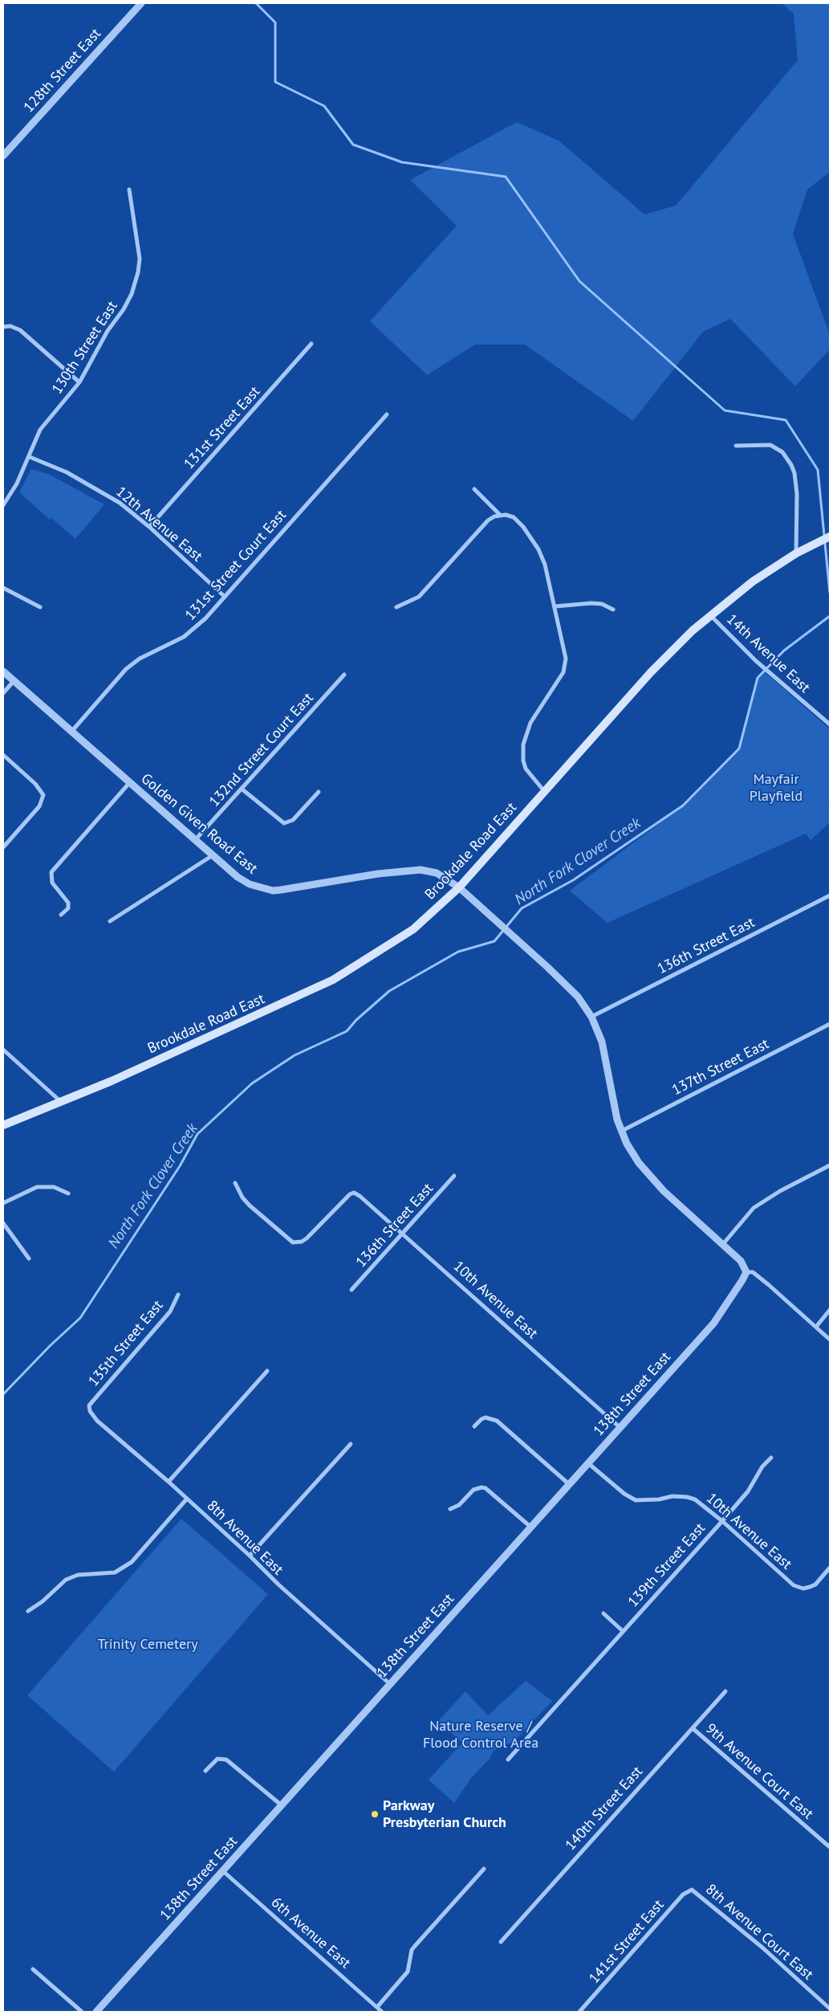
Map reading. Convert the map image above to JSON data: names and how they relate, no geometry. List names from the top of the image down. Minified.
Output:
{"streets":{"main road":["Brookdale Road East"],"street":["128th Street East","130th Street East","131st Street East","12th Avenue East","131st Street Court East","14th Avenue East","132nd Street Court East","Golden Given Road East","136th Street East","137th Street East","10th Avenue East","135th Street East","138th Street East","8th Avenue East","139th Street East","9th Avenue Court East","140th Street East","8th Avenue Court East","6th Avenue East","141st Street East"]},"crossings":[["130th Street East","12th Avenue East"],["131st Street East","12th Avenue East"],["12th Avenue East","131st Street Court East"],["131st Street Court East","Golden Given Road East"],["14th Avenue East","Brookdale Road East"],["132nd Street Court East","Golden Given Road East"],["Golden Given Road East","Brookdale Road East"],["Golden Given Road East","136th Street East"],["Golden Given Road East","137th Street East"],["Golden Given Road East","138th Street East"],["136th Street East","10th Avenue East"],["10th Avenue East","138th Street East"],["10th Avenue East","139th Street East"],["135th Street East","8th Avenue East"],["138th Street East","8th Avenue East"],["138th Street East","6th Avenue East"],["9th Avenue Court East","140th Street East"],["8th Avenue Court East","141st Street East"]],"water":["North Fork Clover Creek"],"parks":["Mayfair Playfield","Trinity Cemetery","Nature Reserve / Flood Control Area"],"places":["Parkway Presbyterian Church"]}
